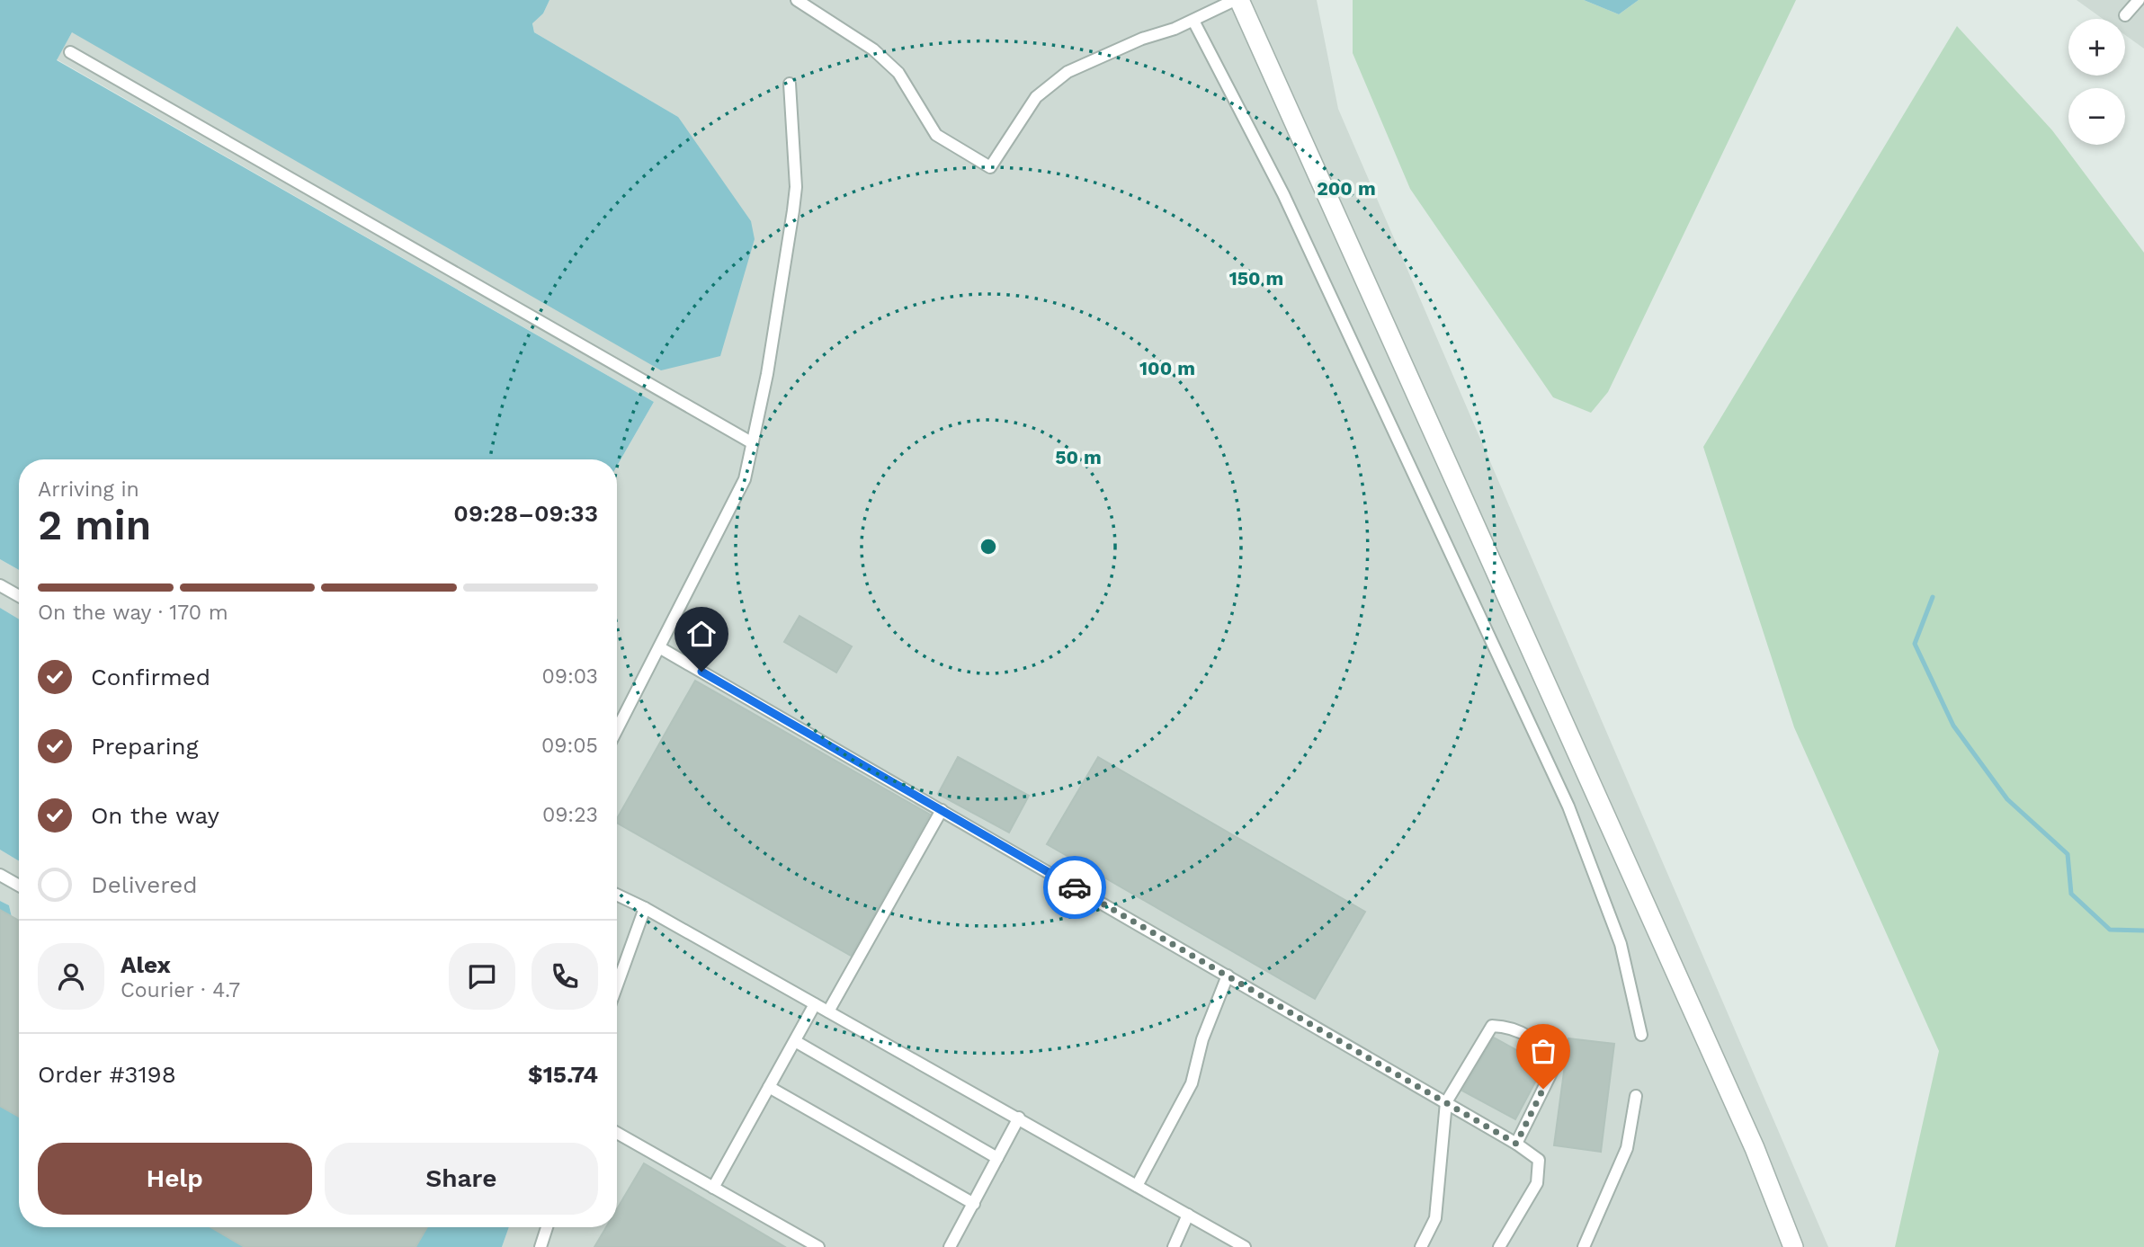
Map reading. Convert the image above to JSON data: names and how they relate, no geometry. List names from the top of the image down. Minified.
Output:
{"page":{"map_buttons":["+","−"],"heading":["2 min","Arriving in","09:28–09:33"],"panel":["Alex","Courier · 4.7","Order #3198","$15.74"],"bar":"On the way · 170 m","list":[["Confirmed","09:03"],["Preparing","09:05"],["On the way","09:23"],"Delivered"],"buttons":["Help","Share"]},"rings":["200 m","150 m","100 m","50 m"]}
